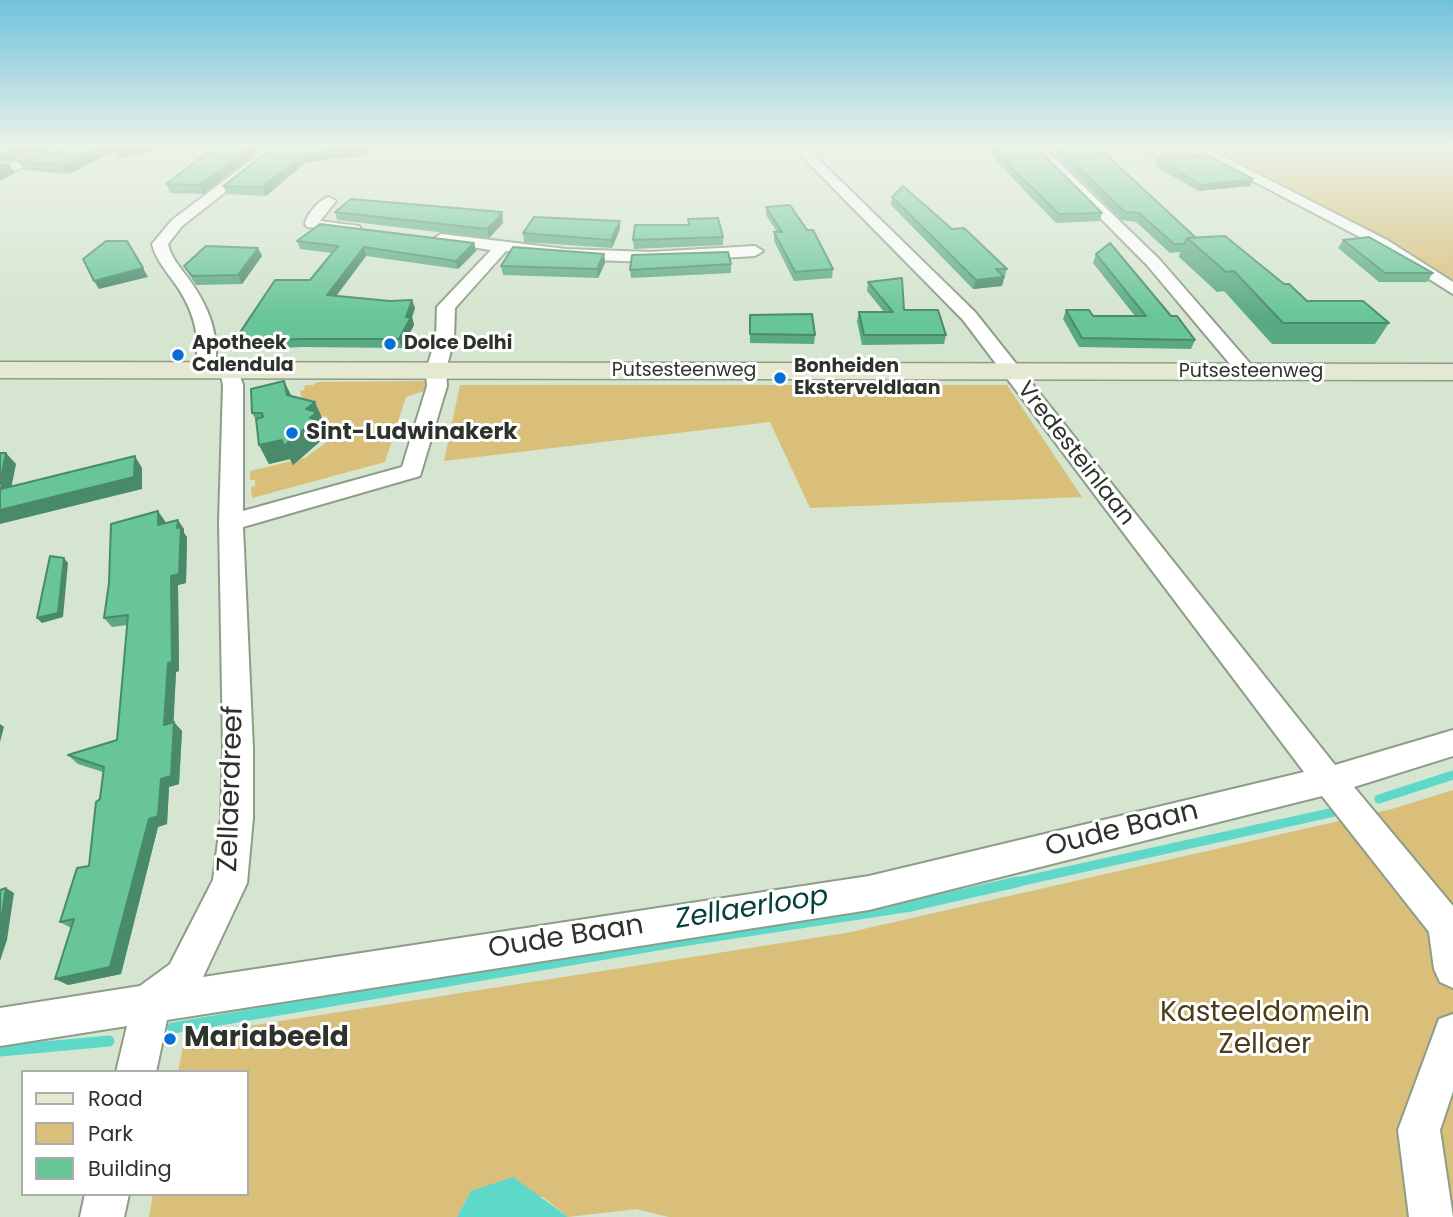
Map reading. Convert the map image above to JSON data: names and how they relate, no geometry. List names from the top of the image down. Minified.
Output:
{"streets":{"main road":["Putsesteenweg"],"street":["Vredesteinlaan","Zellaerdreef","Oude Baan"]},"crossings":[["Putsesteenweg","Vredesteinlaan"],["Putsesteenweg","Zellaerdreef"],["Vredesteinlaan","Oude Baan"],["Zellaerdreef","Oude Baan"]],"water":["Zellaerloop"],"parks":["Kasteeldomein Zellaer"],"places":["Dolce Delhi","Apotheek Calendula","Bonheiden Eksterveldlaan","Sint-Ludwinakerk","Mariabeeld"],"legend":["Road","Park","Building"]}
